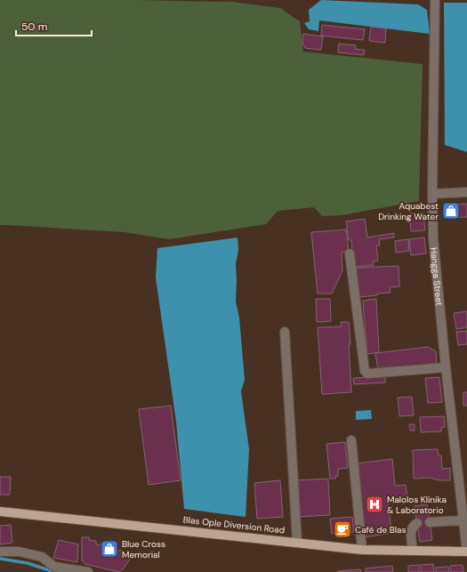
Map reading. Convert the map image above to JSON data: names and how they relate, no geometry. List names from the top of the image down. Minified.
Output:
{"streets":{"main road":["Blas Ople Diversion Road"],"street":["Hangga Street"]},"crossings":[["Hangga Street","Blas Ople Diversion Road"]],"places":{"shop":["Aquabest Drinking Water","Blue Cross Memorial"],"hospital":["Malolos Klinika & Laboratorio"],"cafe":["Café de Blas"]},"scale_bar":"50 m"}
